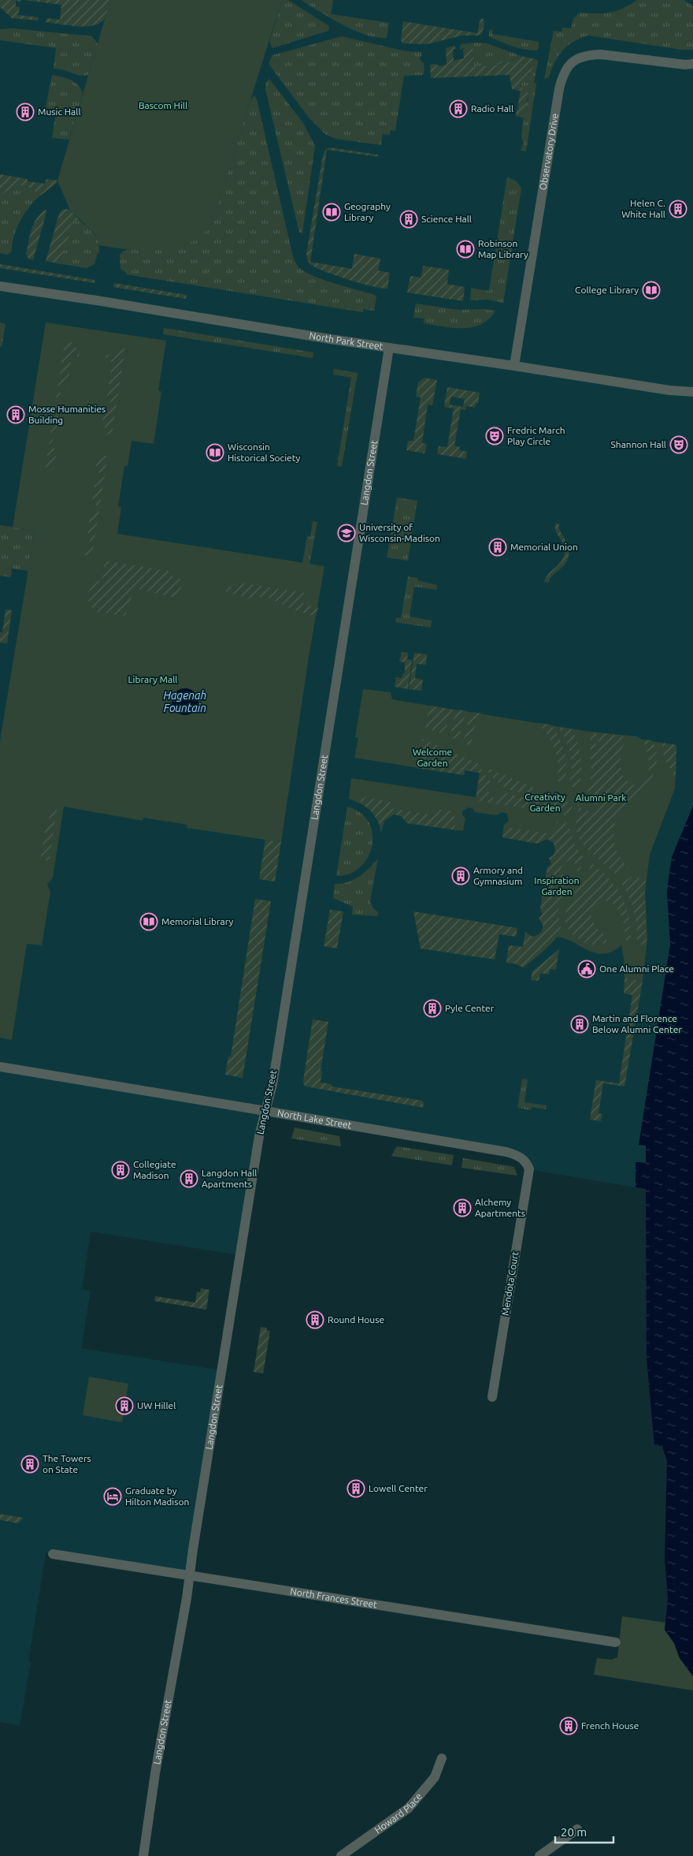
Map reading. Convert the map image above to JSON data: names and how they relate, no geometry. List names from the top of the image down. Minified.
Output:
{"streets":{"street":["Observatory Drive","North Park Street","Langdon Street","North Lake Street","Mendota Court","North Frances Street","Howard Place"]},"crossings":[["Observatory Drive","North Park Street"],["North Park Street","Langdon Street"],["Langdon Street","North Lake Street"],["Langdon Street","North Frances Street"],["North Lake Street","Mendota Court"]],"water":["Hagenah Fountain"],"parks":["Bascom Hill","Library Mall","Welcome Garden","Creativity Garden","Alumni Park","Inspiration Garden"],"places":{"building":["Radio Hall","Music Hall","Helen C. White Hall","Science Hall","Mosse Humanities Building","Memorial Union","Armory and Gymnasium","Pyle Center","Martin and Florence Below Alumni Center","Collegiate Madison","Langdon Hall Apartments","Alchemy Apartments","Round House","UW Hillel","The Towers on State","Lowell Center","French House"],"library":["Geography Library","Robinson Map Library","College Library","Wisconsin Historical Society","Memorial Library"],"theatre":["Fredric March Play Circle","Shannon Hall"],"school or university":["University of Wisconsin-Madison"],"public building":["One Alumni Place"],"hotel":["Graduate by Hilton Madison"]},"scale_bar":"20 m"}
